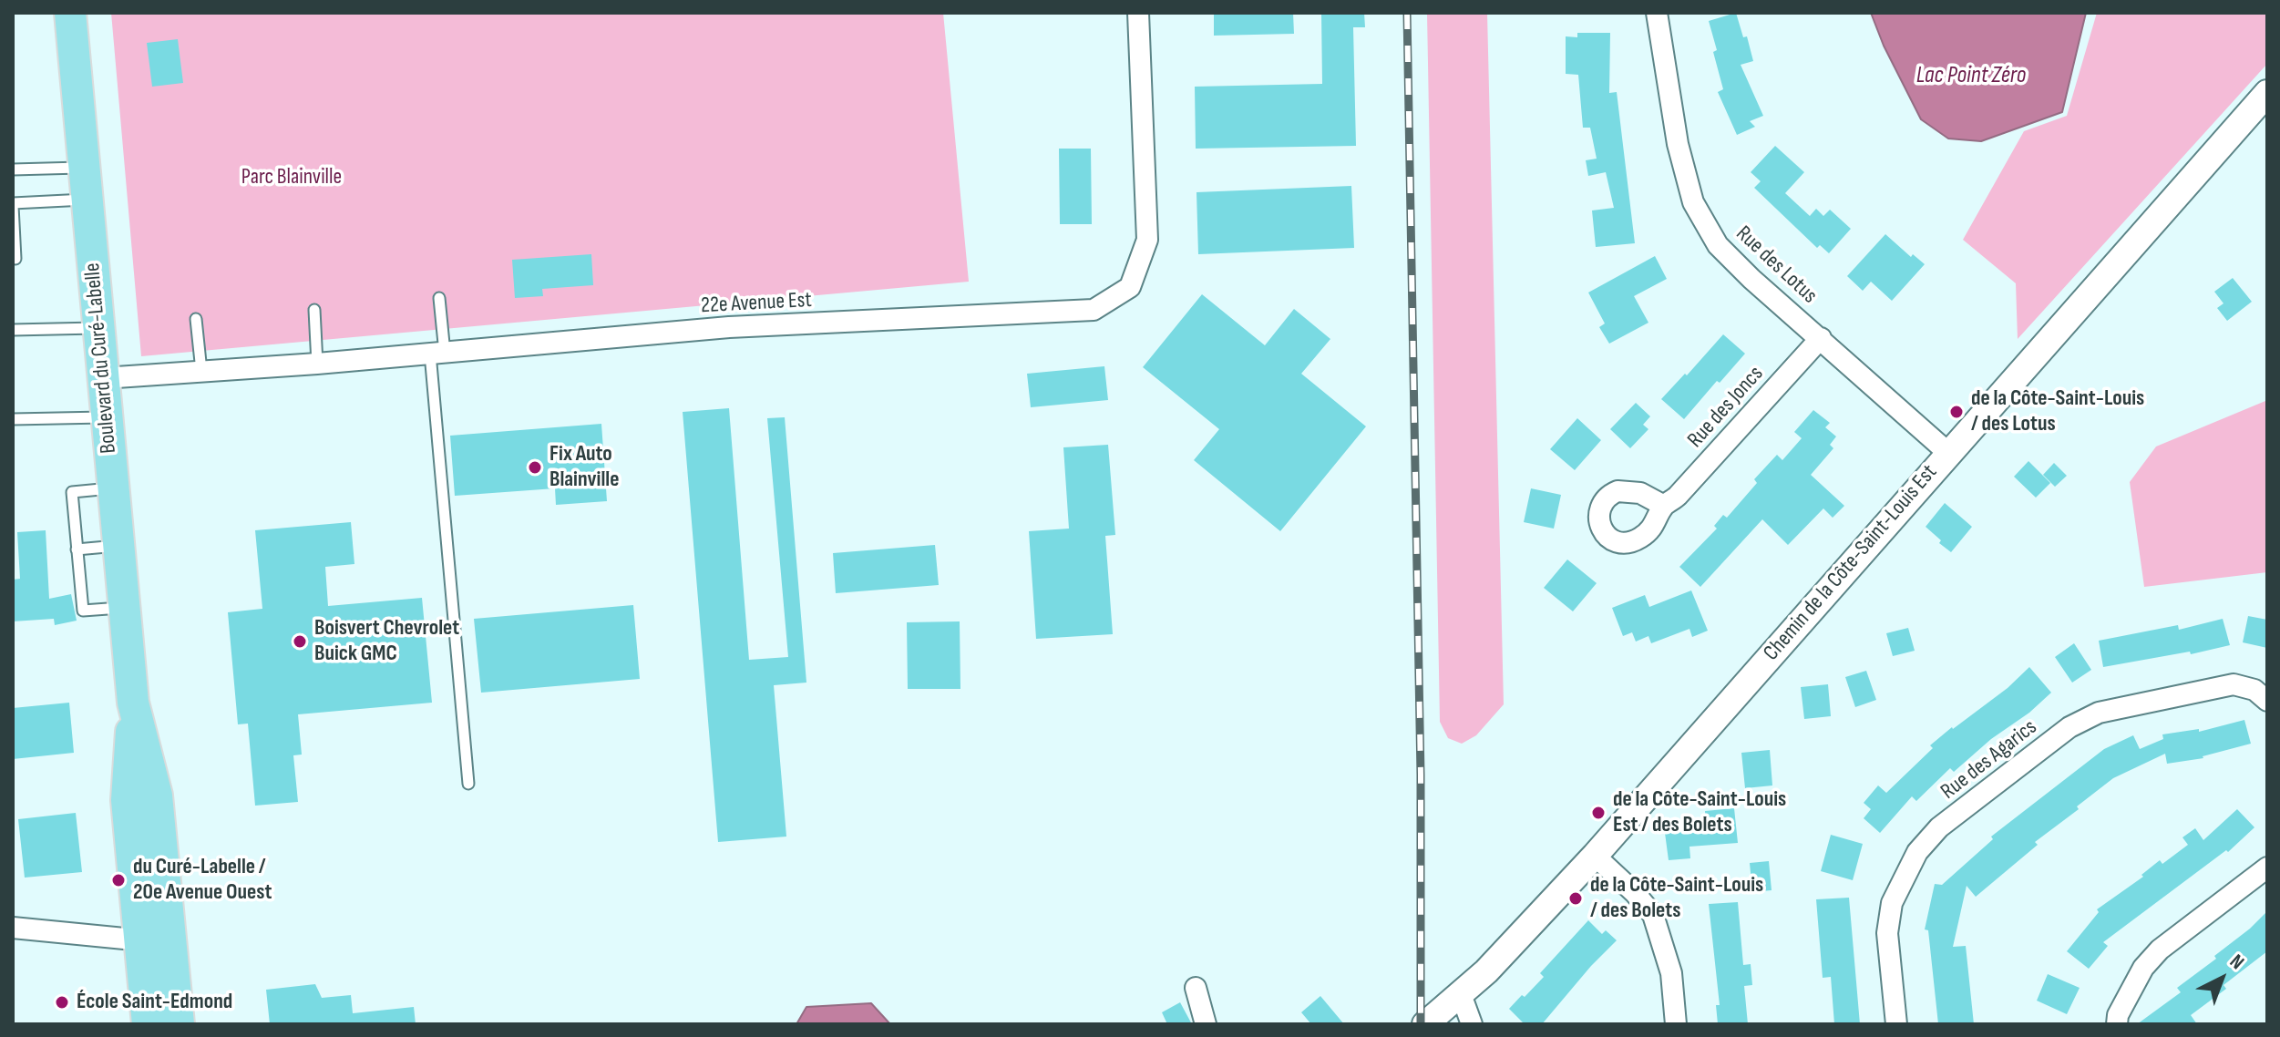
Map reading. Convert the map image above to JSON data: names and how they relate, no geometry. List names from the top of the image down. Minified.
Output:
{"streets":{"main road":["Boulevard du Curé-Labelle"],"street":["Rue des Lotus","22e Avenue Est","Rue des Joncs","Chemin de la Côte-Saint-Louis Est","Rue des Agarics"]},"crossings":[["Rue des Lotus","Rue des Joncs"],["Rue des Lotus","Chemin de la Côte-Saint-Louis Est"],["22e Avenue Est","Boulevard du Curé-Labelle"]],"water":["Lac Point Zéro"],"parks":["Parc Blainville"],"places":["de la Côte-Saint-Louis / des Lotus","Fix Auto Blainville","Boisvert Chevrolet Buick GMC","de la Côte-Saint-Louis Est / des Bolets","du Curé-Labelle / 20e Avenue Ouest","de la Côte-Saint-Louis / des Bolets","École Saint-Edmond"],"north":"top right"}
